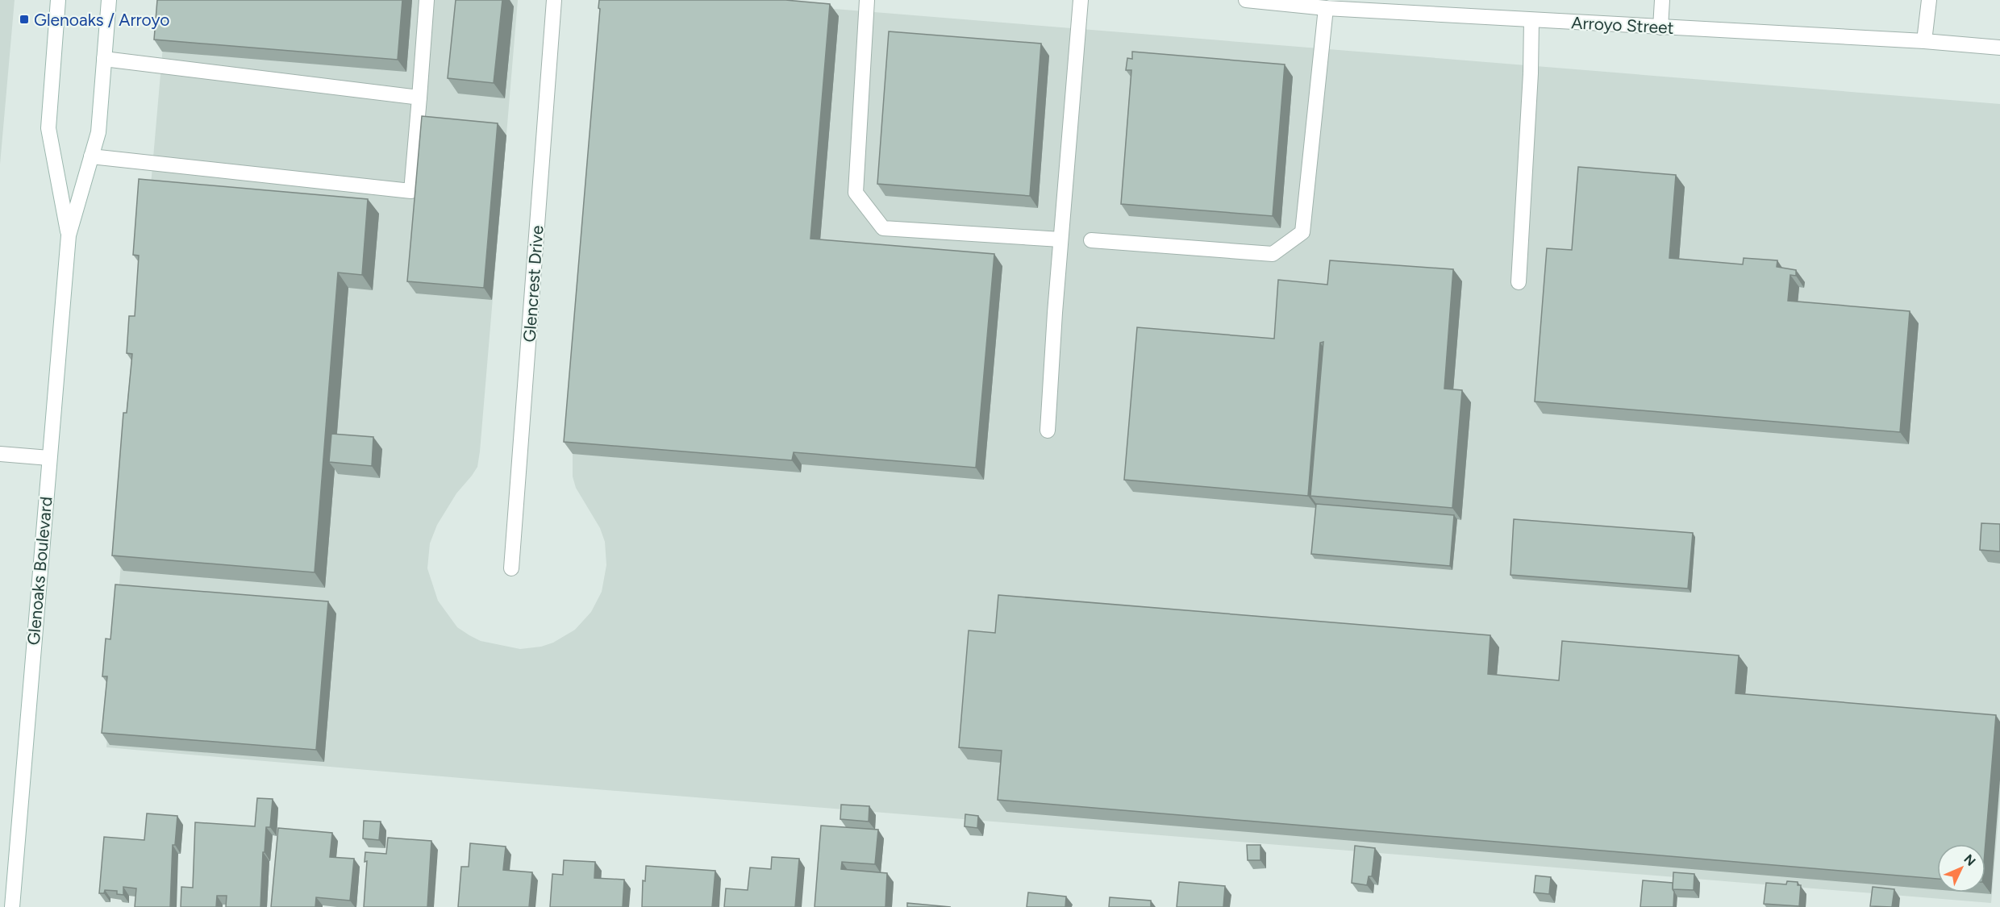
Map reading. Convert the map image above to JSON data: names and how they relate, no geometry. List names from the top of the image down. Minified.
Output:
{"streets":{"street":["Arroyo Street","Glencrest Drive","Glenoaks Boulevard"]},"places":{"transit":["Glenoaks / Arroyo"]},"north":"top right"}
